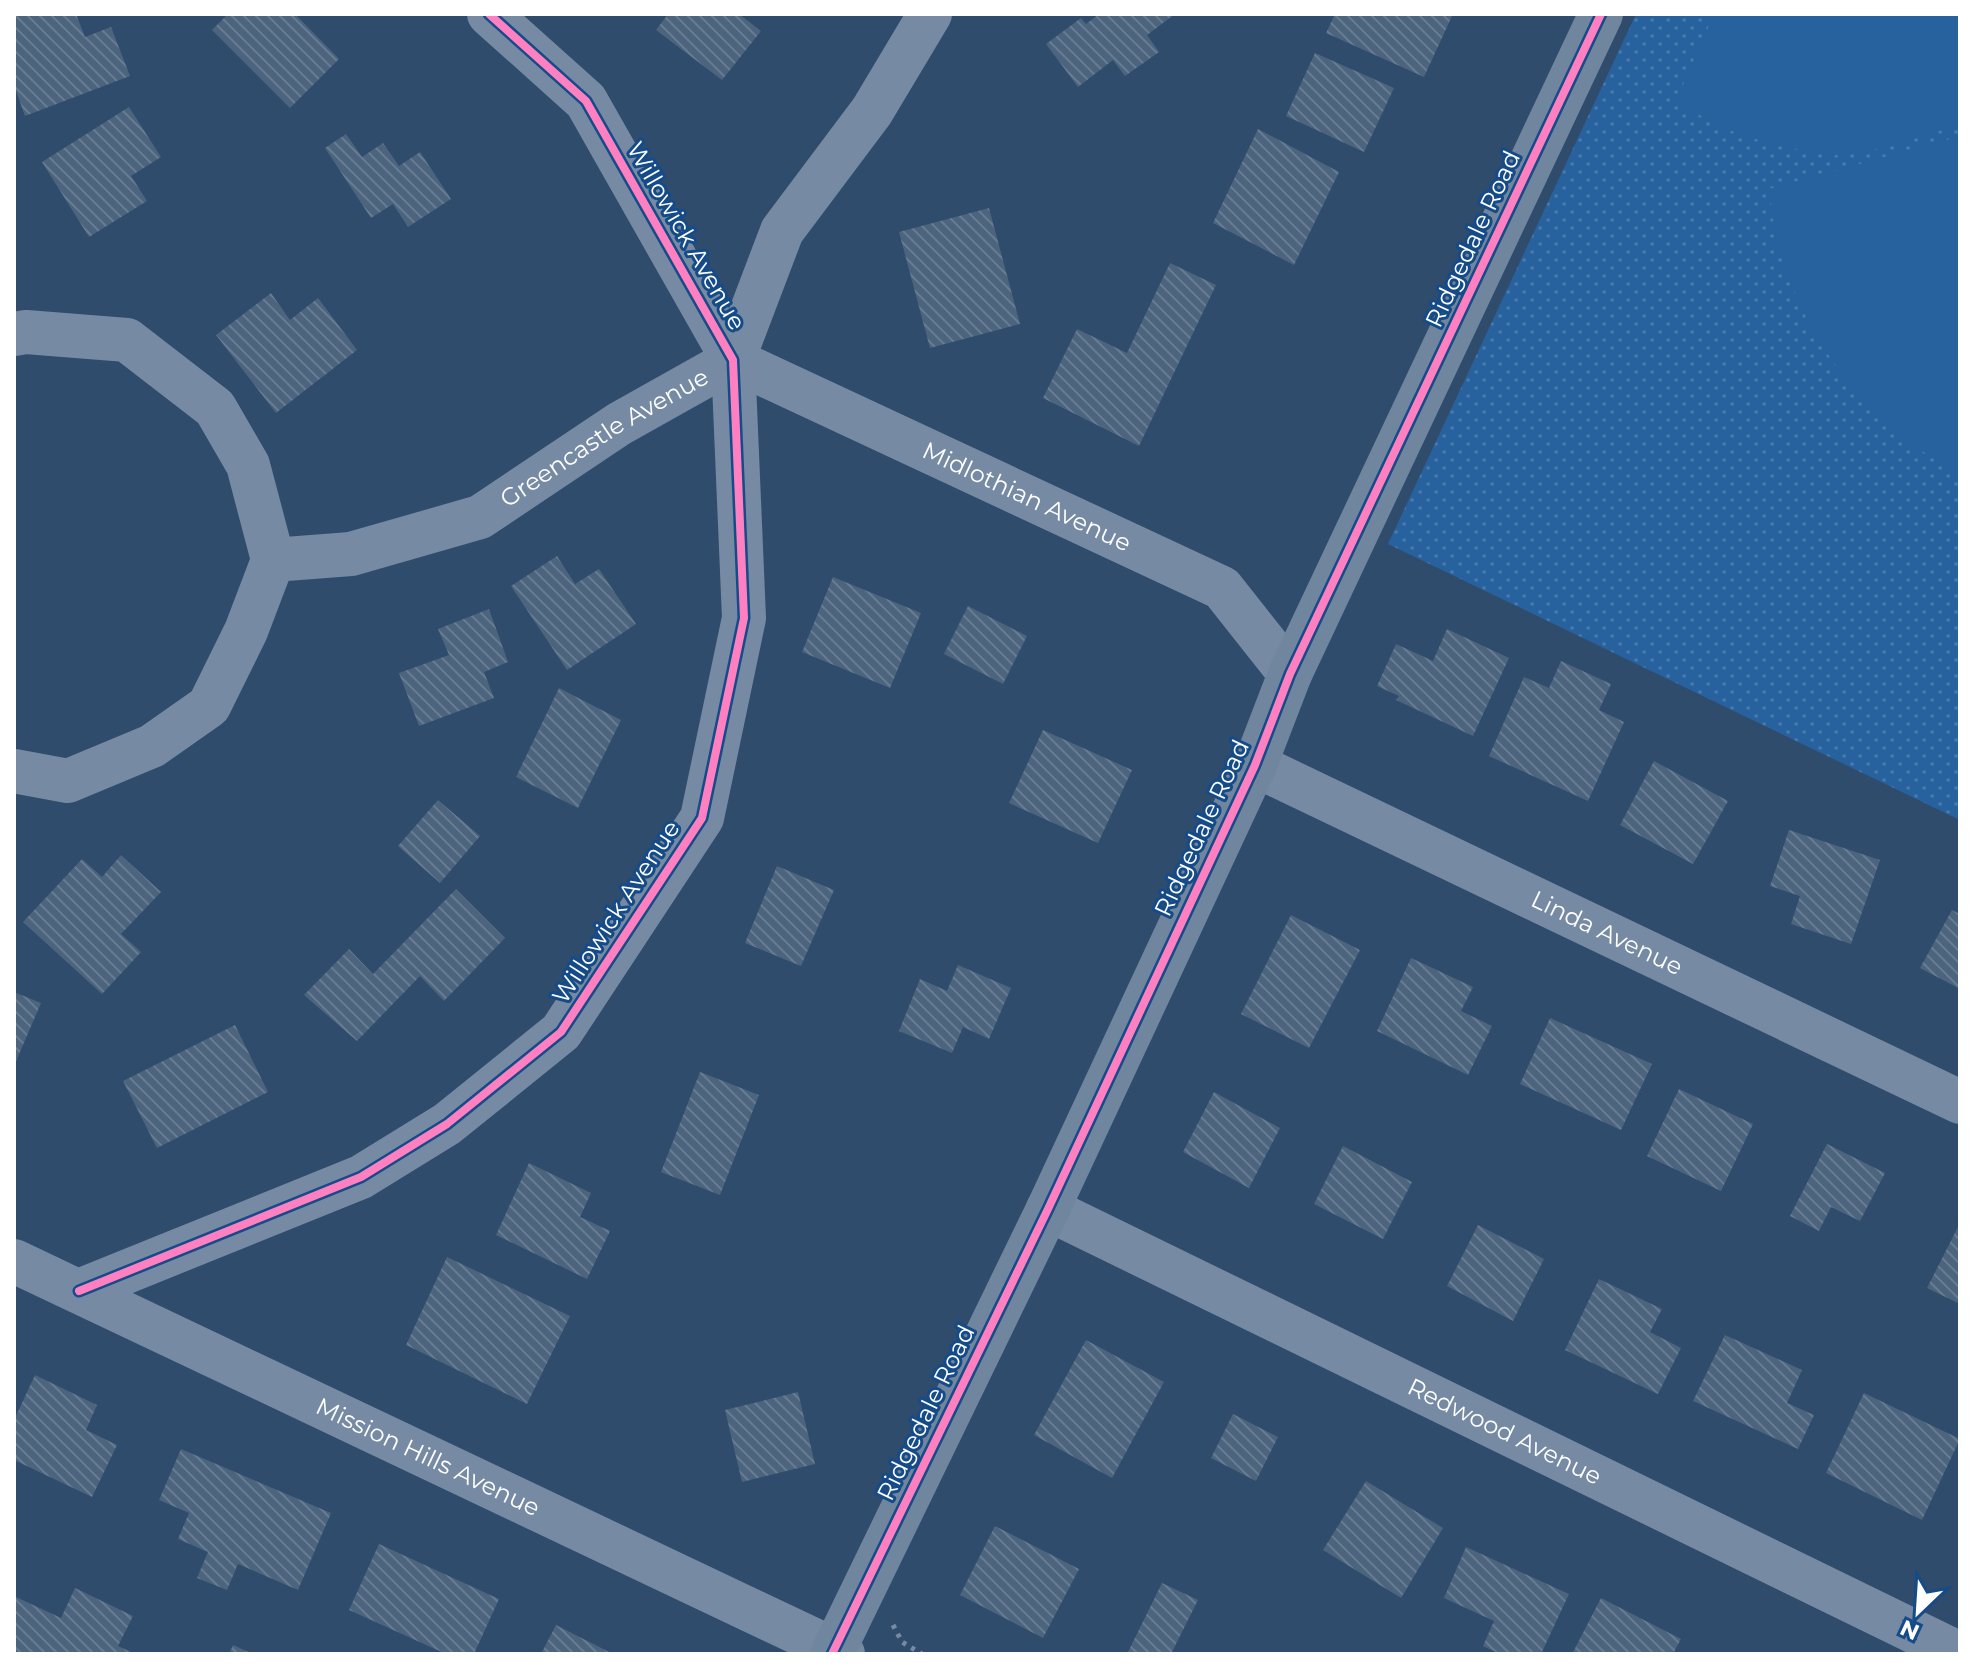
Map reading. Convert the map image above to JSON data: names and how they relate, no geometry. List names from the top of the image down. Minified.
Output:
{"streets":{"street":["Willowick Avenue","Ridgedale Road","Greencastle Avenue","Midlothian Avenue","Linda Avenue","Redwood Avenue","Mission Hills Avenue"]},"crossings":[["Willowick Avenue","Greencastle Avenue"],["Willowick Avenue","Midlothian Avenue"],["Willowick Avenue","Mission Hills Avenue"],["Ridgedale Road","Midlothian Avenue"],["Ridgedale Road","Linda Avenue"],["Ridgedale Road","Redwood Avenue"],["Ridgedale Road","Mission Hills Avenue"],["Greencastle Avenue","Midlothian Avenue"]],"north":"bottom left"}
